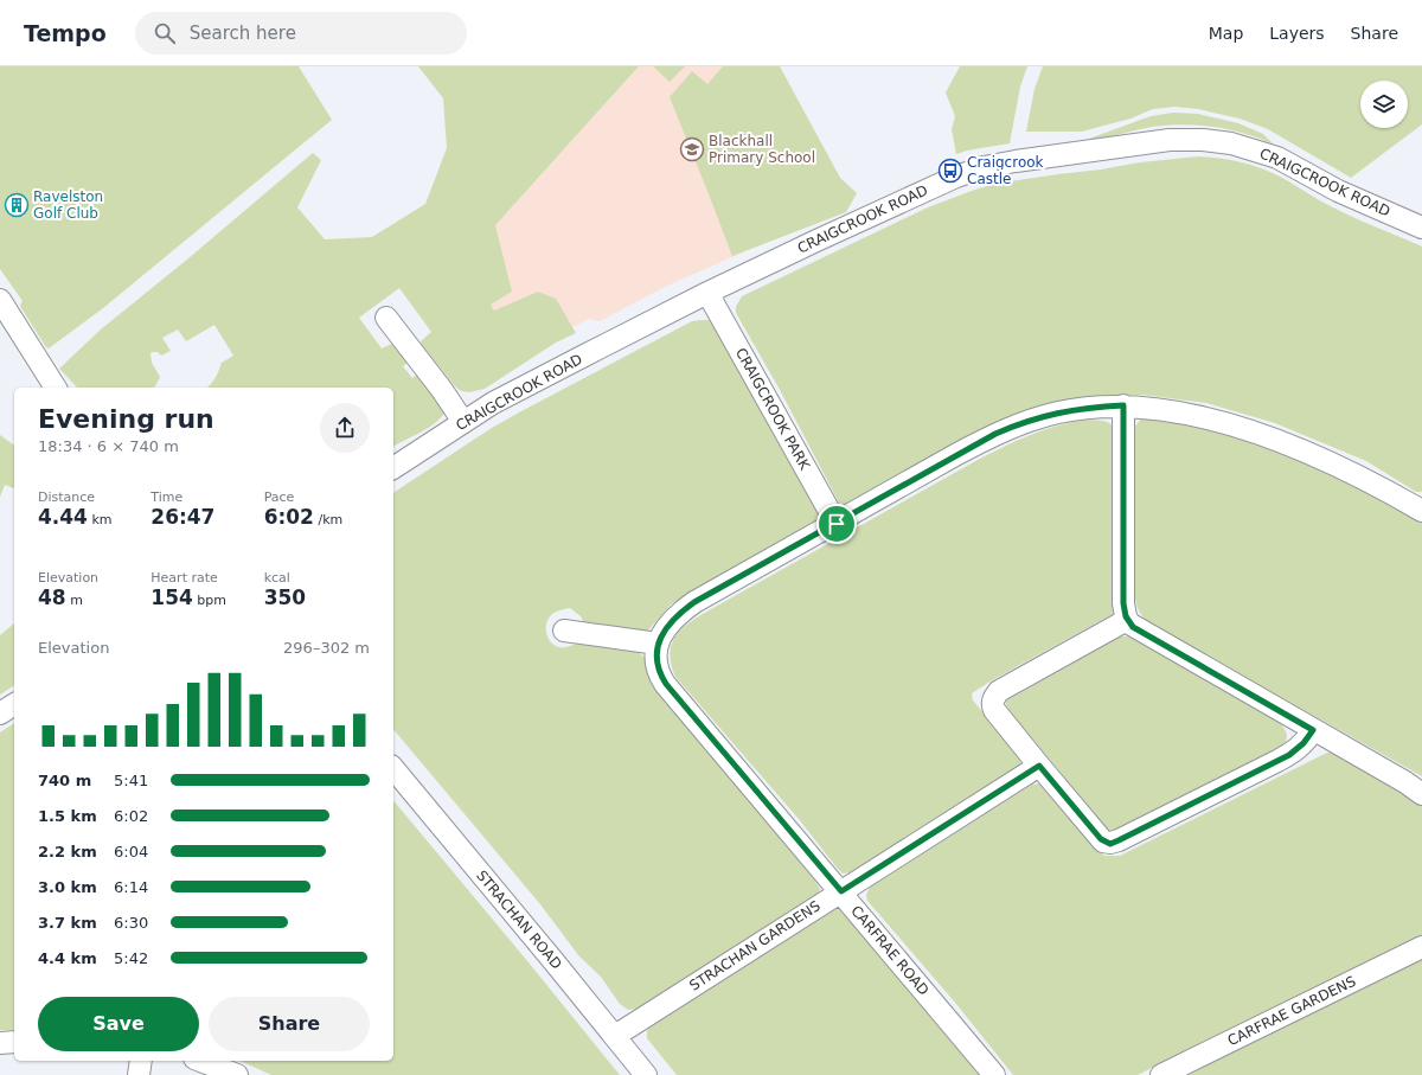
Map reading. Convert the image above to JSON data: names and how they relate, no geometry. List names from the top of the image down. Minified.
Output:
{"streets":{"street":["CRAIGCROOK ROAD","CRAIGCROOK PARK","STRACHAN ROAD","STRACHAN GARDENS","CARFRAE ROAD","CARFRAE GARDENS"]},"crossings":[["CRAIGCROOK ROAD","CRAIGCROOK PARK"],["STRACHAN ROAD","STRACHAN GARDENS"],["STRACHAN GARDENS","CARFRAE ROAD"]],"places":{"school or university":["Blackhall Primary School"],"bus stop":["Craigcrook Castle"],"building":["Ravelston Golf Club"]},"page":{"header":"Tempo","search":"Search here","nav":["Map","Layers","Share"],"heading":["Evening run","18:34 · 6 × 740 m"],"stats":[["Distance","4.44 km"],["Time","26:47"],["Pace","6:02 /km"],["Elevation","48 m"],["Heart rate","154 bpm"],["kcal","350"]],"chart":["Elevation","296–302 m"],"list":[{"name":"740 m","note":"5:41"},{"name":"1.5 km","note":"6:02"},{"name":"2.2 km","note":"6:04"},{"name":"3.0 km","note":"6:14"},{"name":"3.7 km","note":"6:30"},{"name":"4.4 km","note":"5:42"}],"buttons":["Save","Share"]}}
